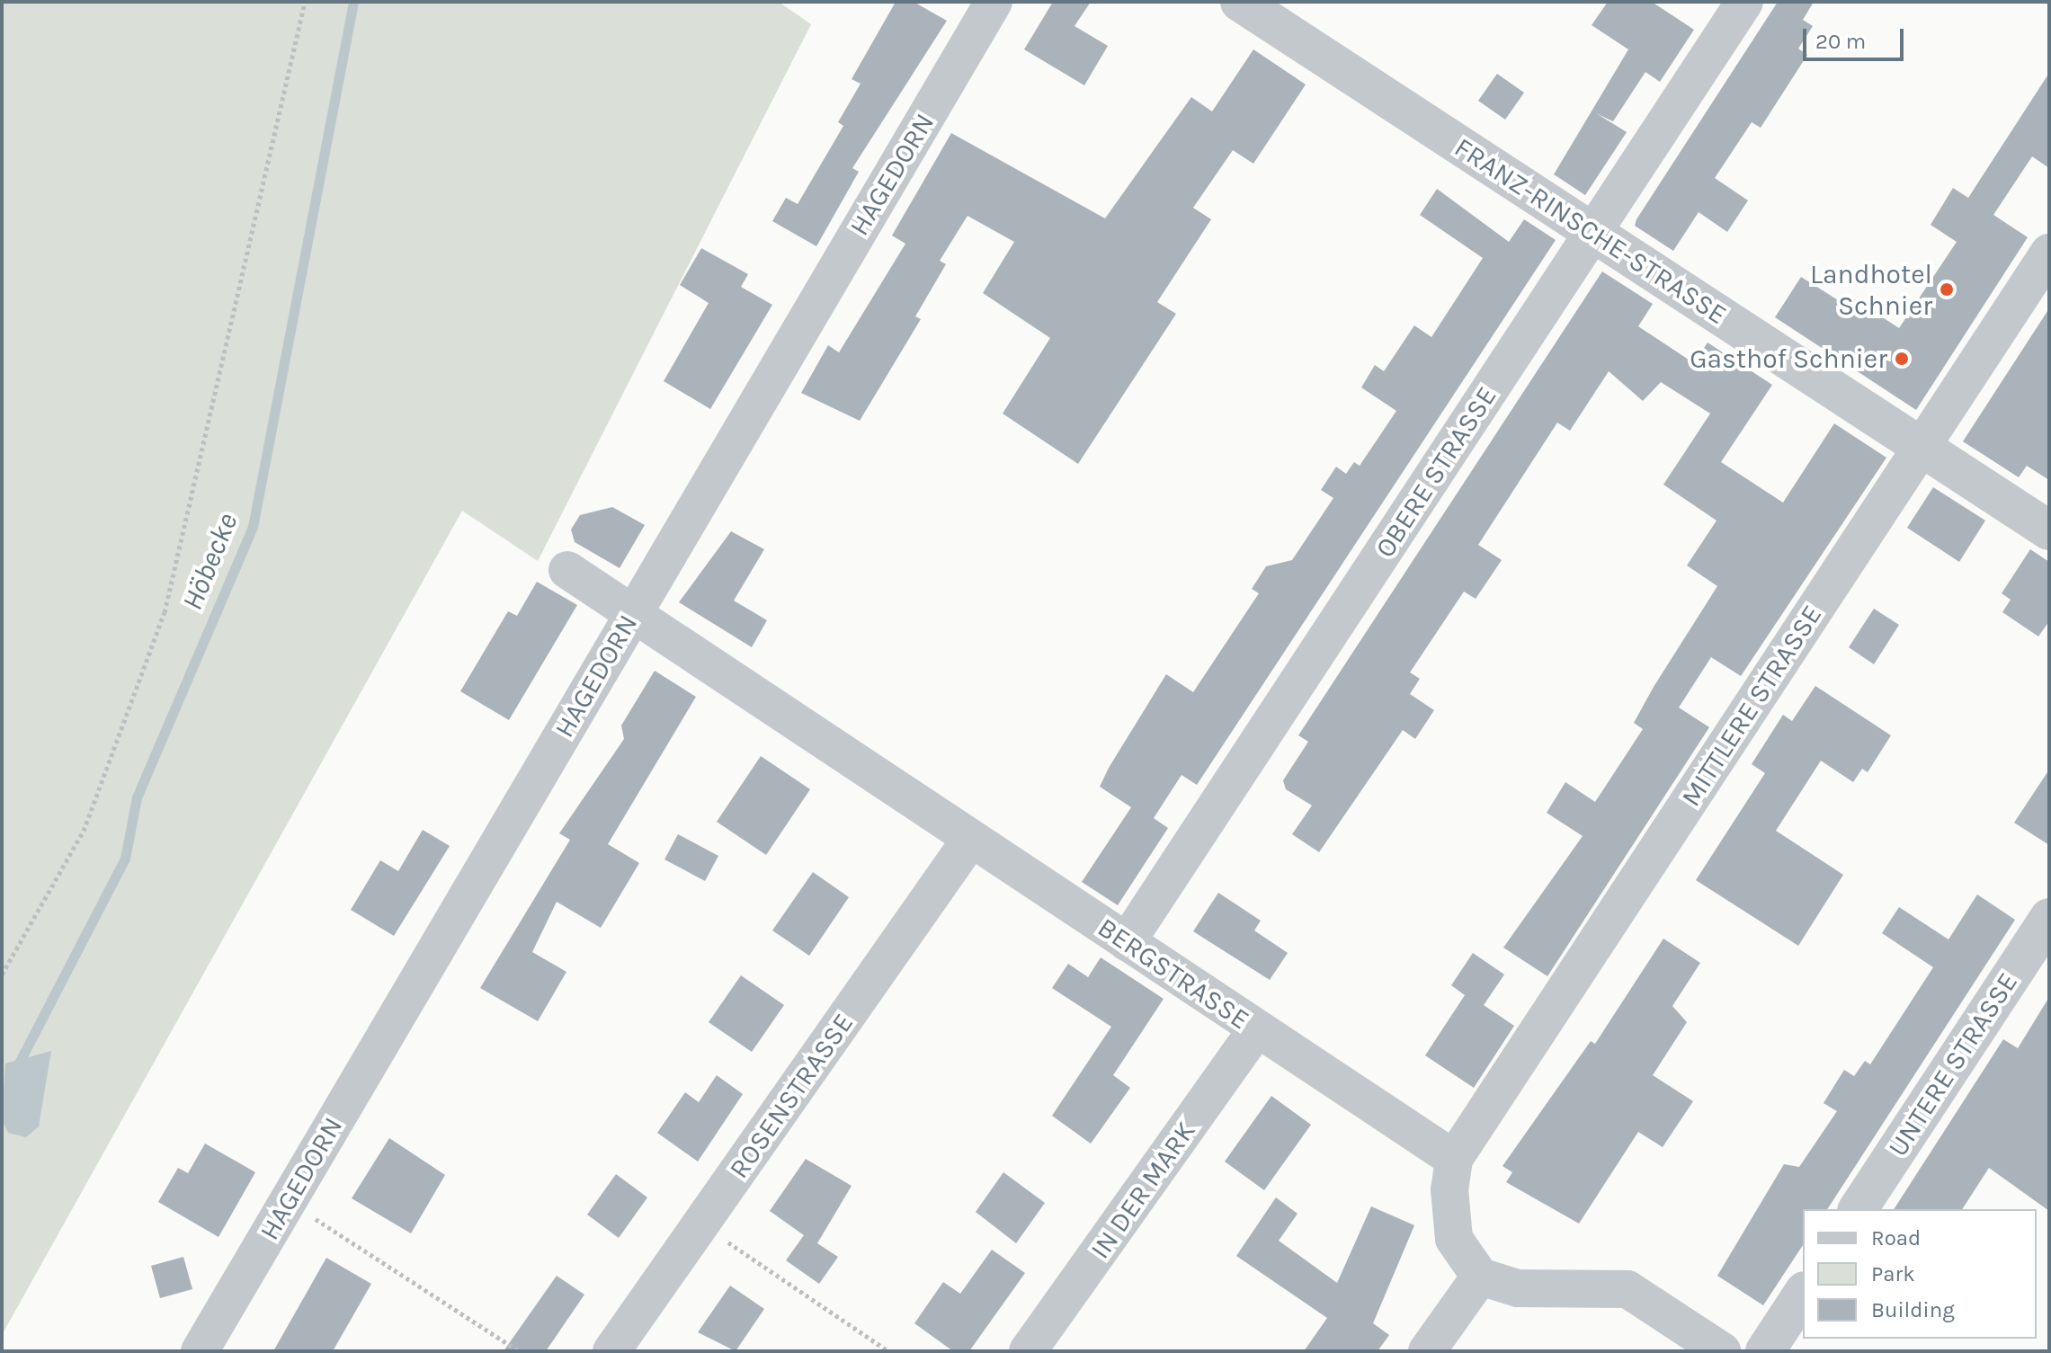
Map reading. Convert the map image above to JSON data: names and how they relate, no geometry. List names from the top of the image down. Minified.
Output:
{"streets":{"street":["HAGEDORN","FRANZ-RINSCHE-STRASSE","OBERE STRASSE","MITTLERE STRASSE","BERGSTRASSE","UNTERE STRASSE","ROSENSTRASSE","IN DER MARK"]},"crossings":[["HAGEDORN","BERGSTRASSE"],["FRANZ-RINSCHE-STRASSE","OBERE STRASSE"],["FRANZ-RINSCHE-STRASSE","MITTLERE STRASSE"],["OBERE STRASSE","BERGSTRASSE"],["MITTLERE STRASSE","BERGSTRASSE"],["BERGSTRASSE","ROSENSTRASSE"],["BERGSTRASSE","IN DER MARK"]],"water":["Höbecke"],"places":["Landhotel Schnier","Gasthof Schnier"],"legend":["Road","Park","Building"],"scale_bar":"20 m"}
